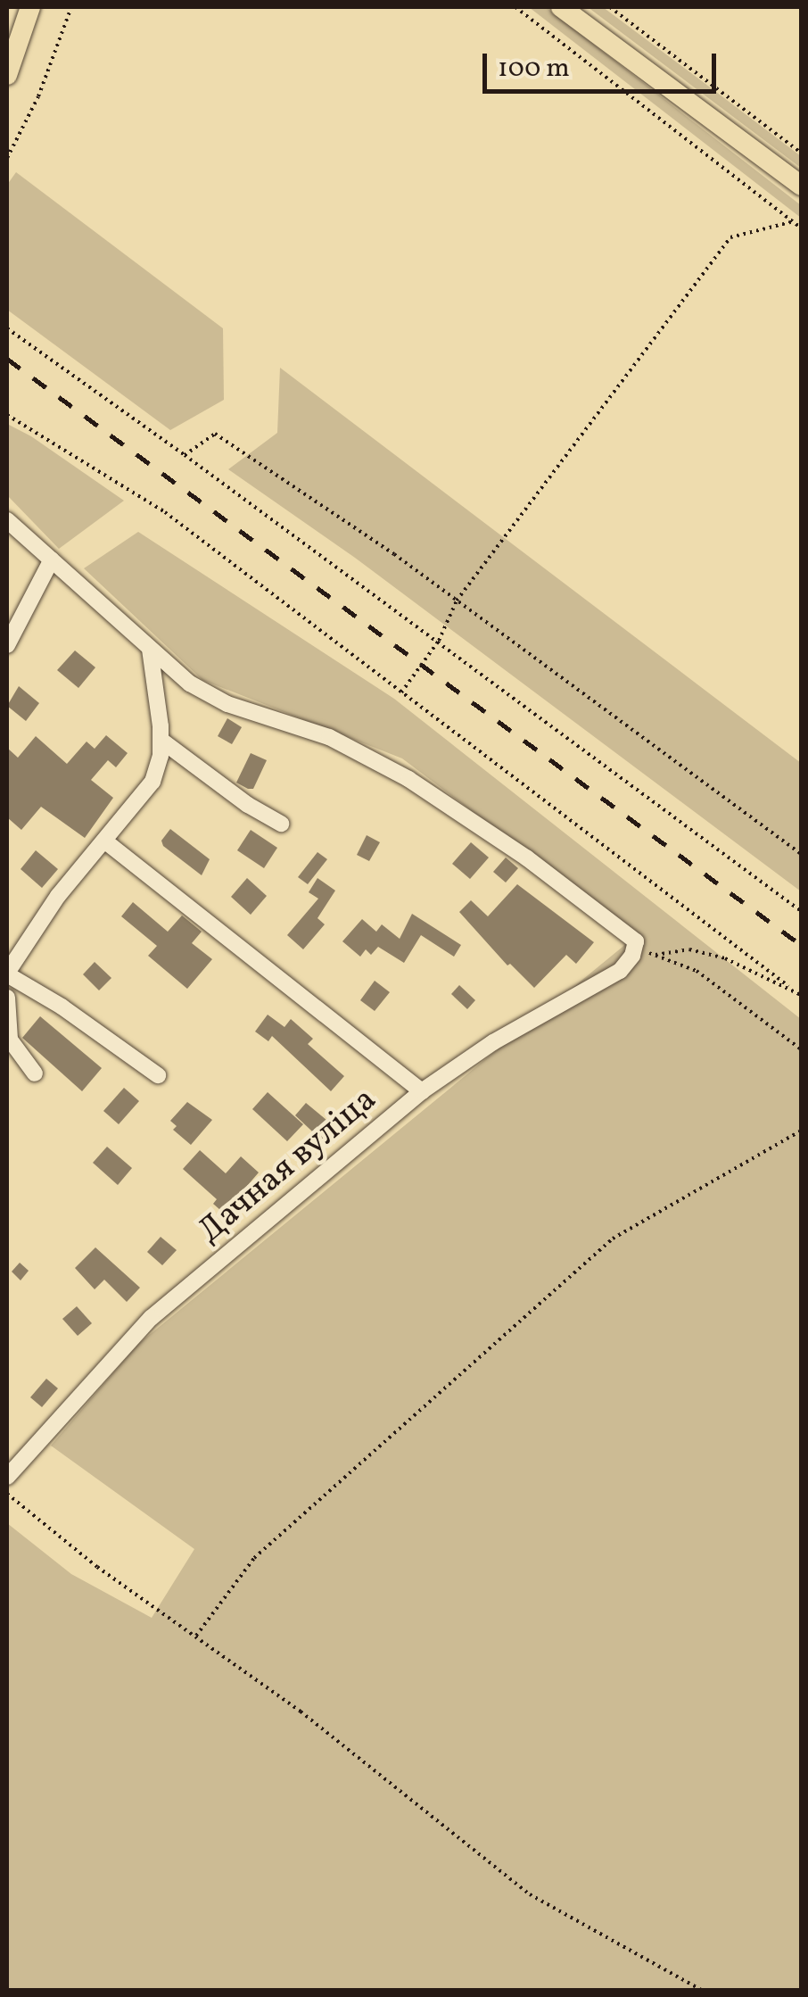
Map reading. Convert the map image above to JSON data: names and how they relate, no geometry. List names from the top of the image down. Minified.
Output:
{"streets":{"street":["Дачная вуліца"]},"scale_bar":"100 m"}
